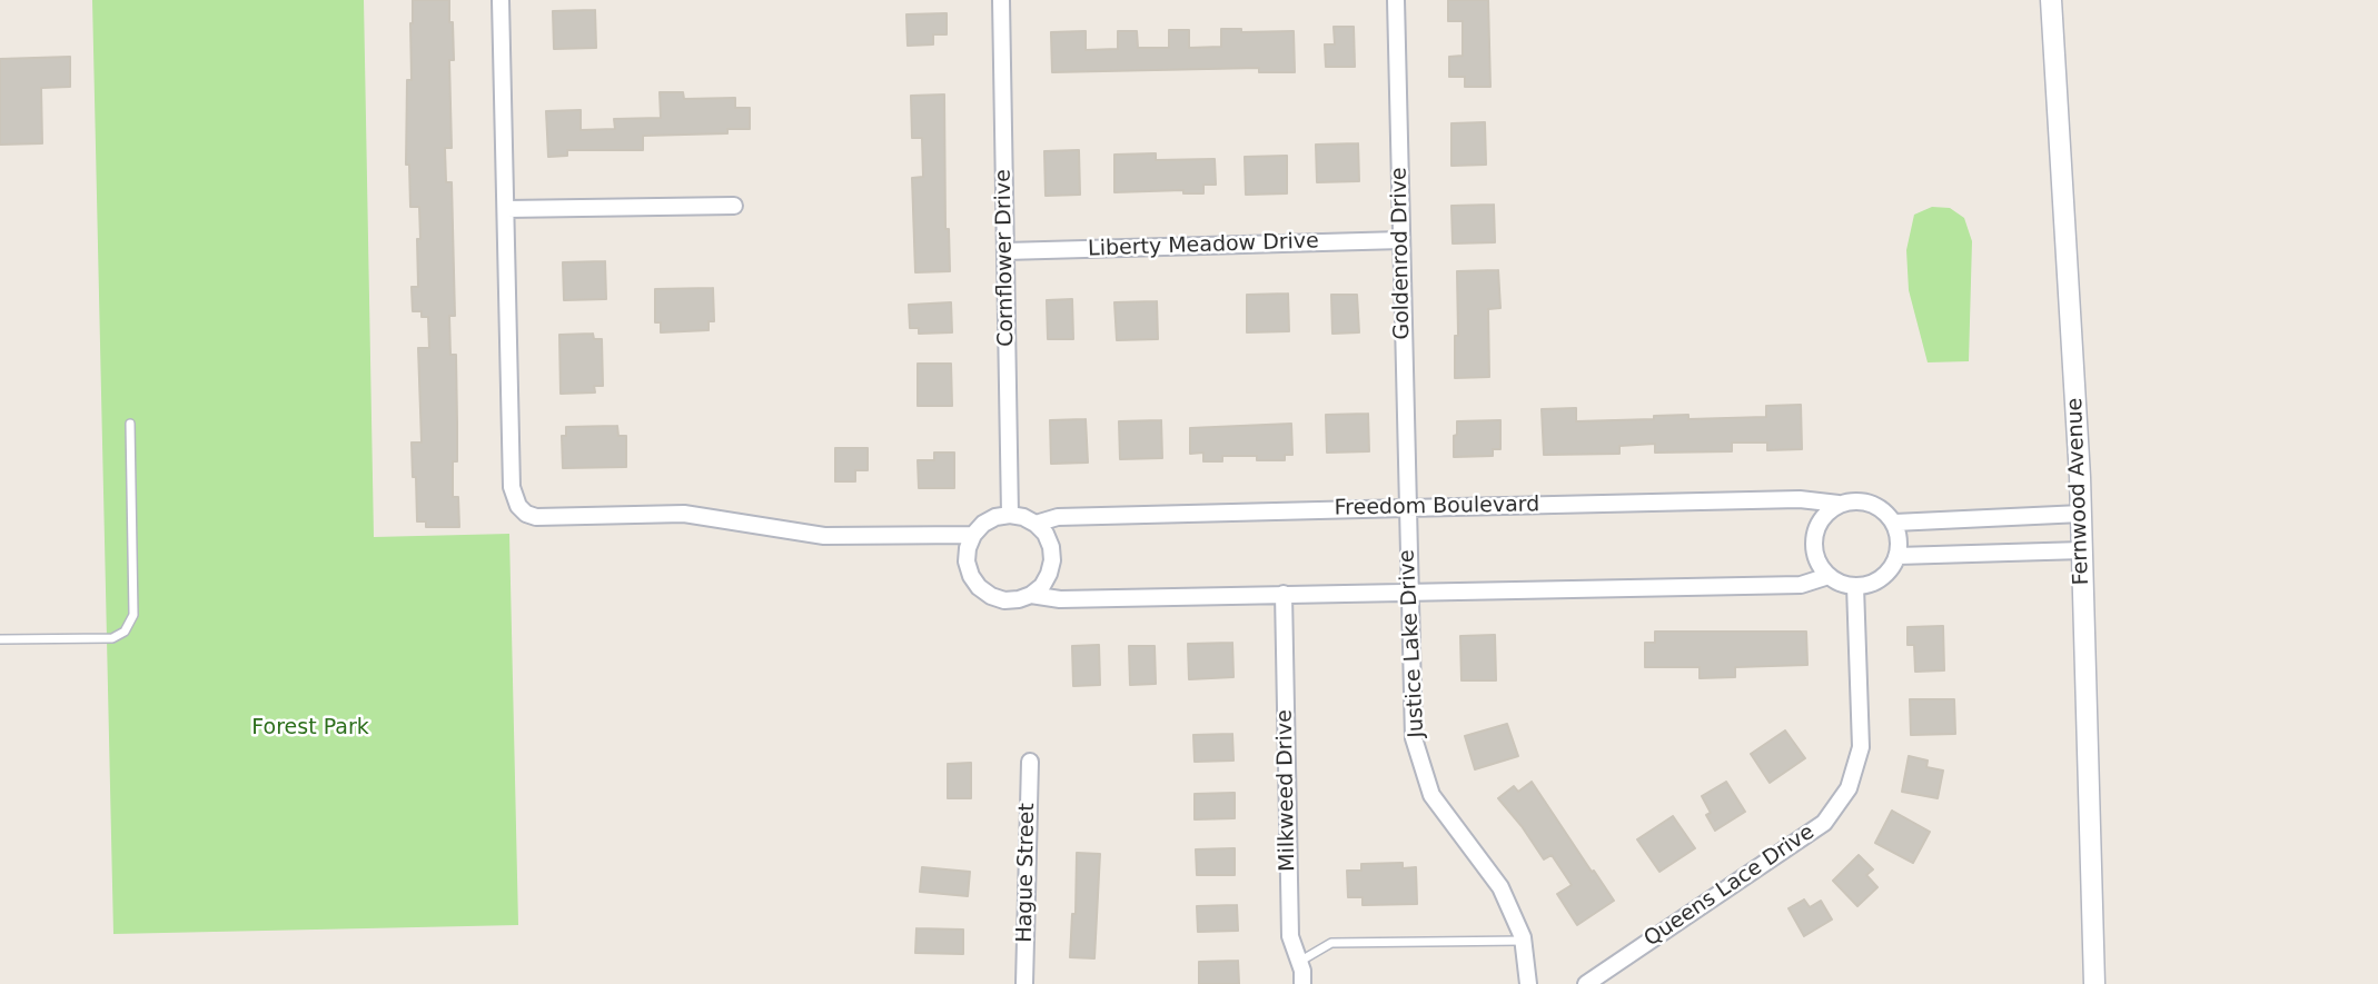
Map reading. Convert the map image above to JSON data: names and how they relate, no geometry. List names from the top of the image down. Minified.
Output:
{"streets":{"street":["Liberty Meadow Drive","Goldenrod Drive","Cornflower Drive","Fernwood Avenue","Freedom Boulevard","Justice Lake Drive","Milkweed Drive","Hague Street","Queens Lace Drive"]},"crossings":[["Liberty Meadow Drive","Goldenrod Drive"],["Liberty Meadow Drive","Cornflower Drive"],["Goldenrod Drive","Freedom Boulevard"],["Goldenrod Drive","Justice Lake Drive"],["Cornflower Drive","Freedom Boulevard"],["Freedom Boulevard","Justice Lake Drive"],["Freedom Boulevard","Queens Lace Drive"]],"parks":["Forest Park"]}
